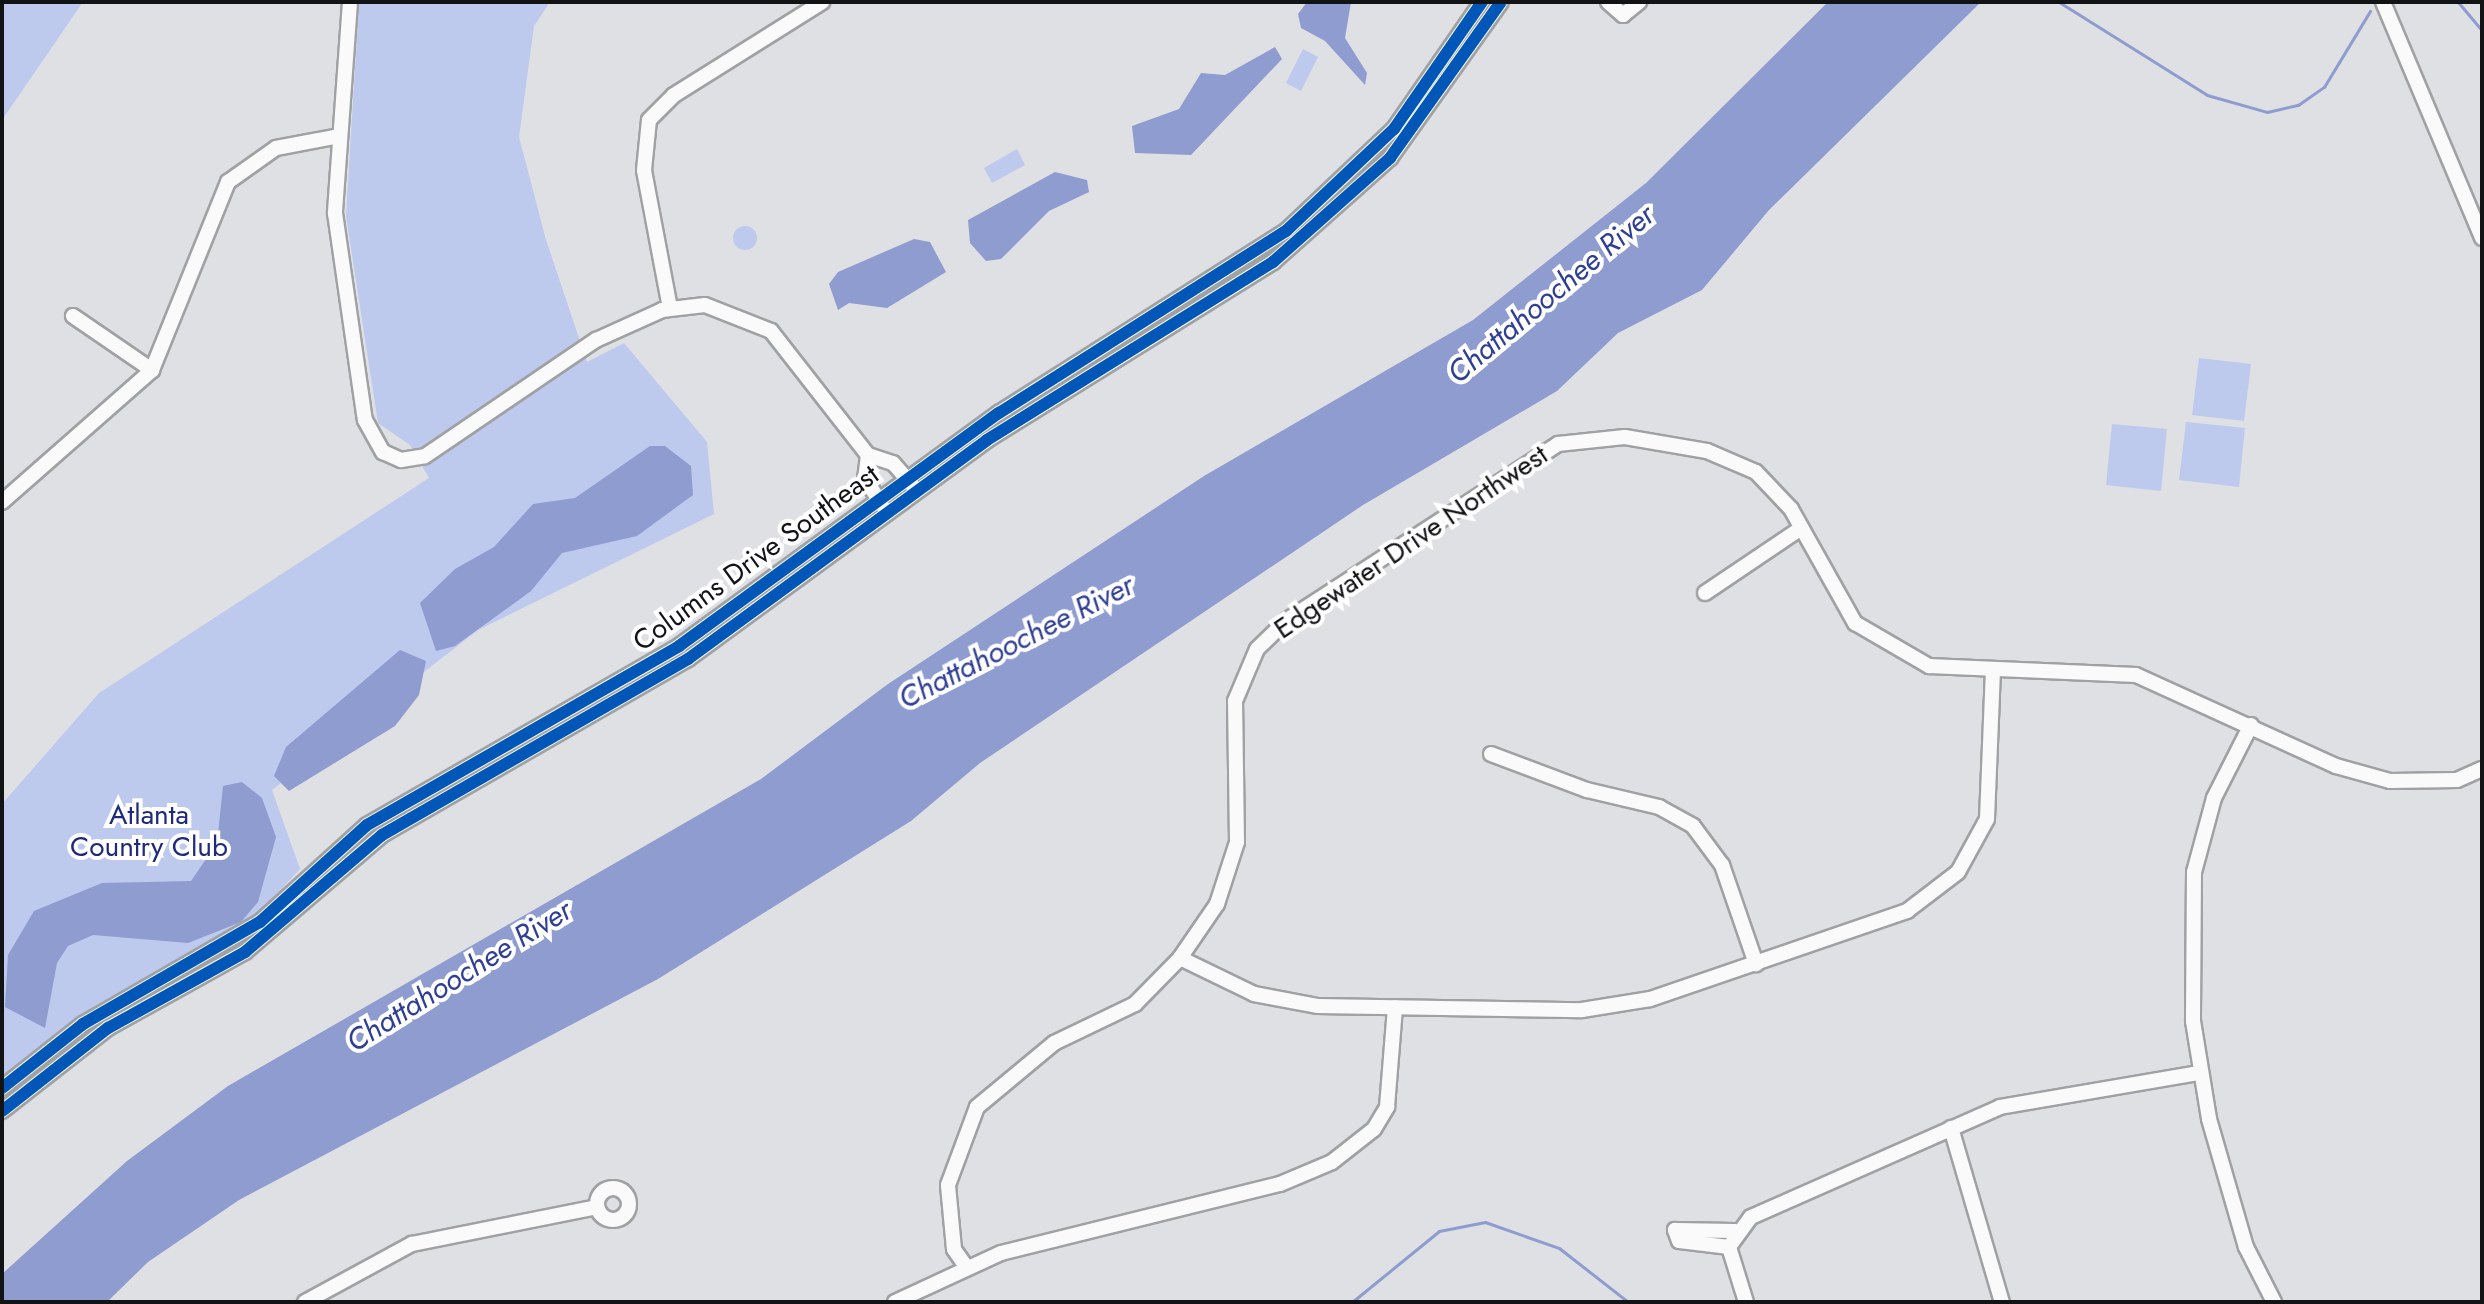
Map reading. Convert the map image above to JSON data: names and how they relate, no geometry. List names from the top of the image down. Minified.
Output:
{"streets":{"street":["Edgewater Drive Northwest","Columns Drive Southeast"]},"water":["Chattahoochee River"],"parks":["Atlanta Country Club"]}
